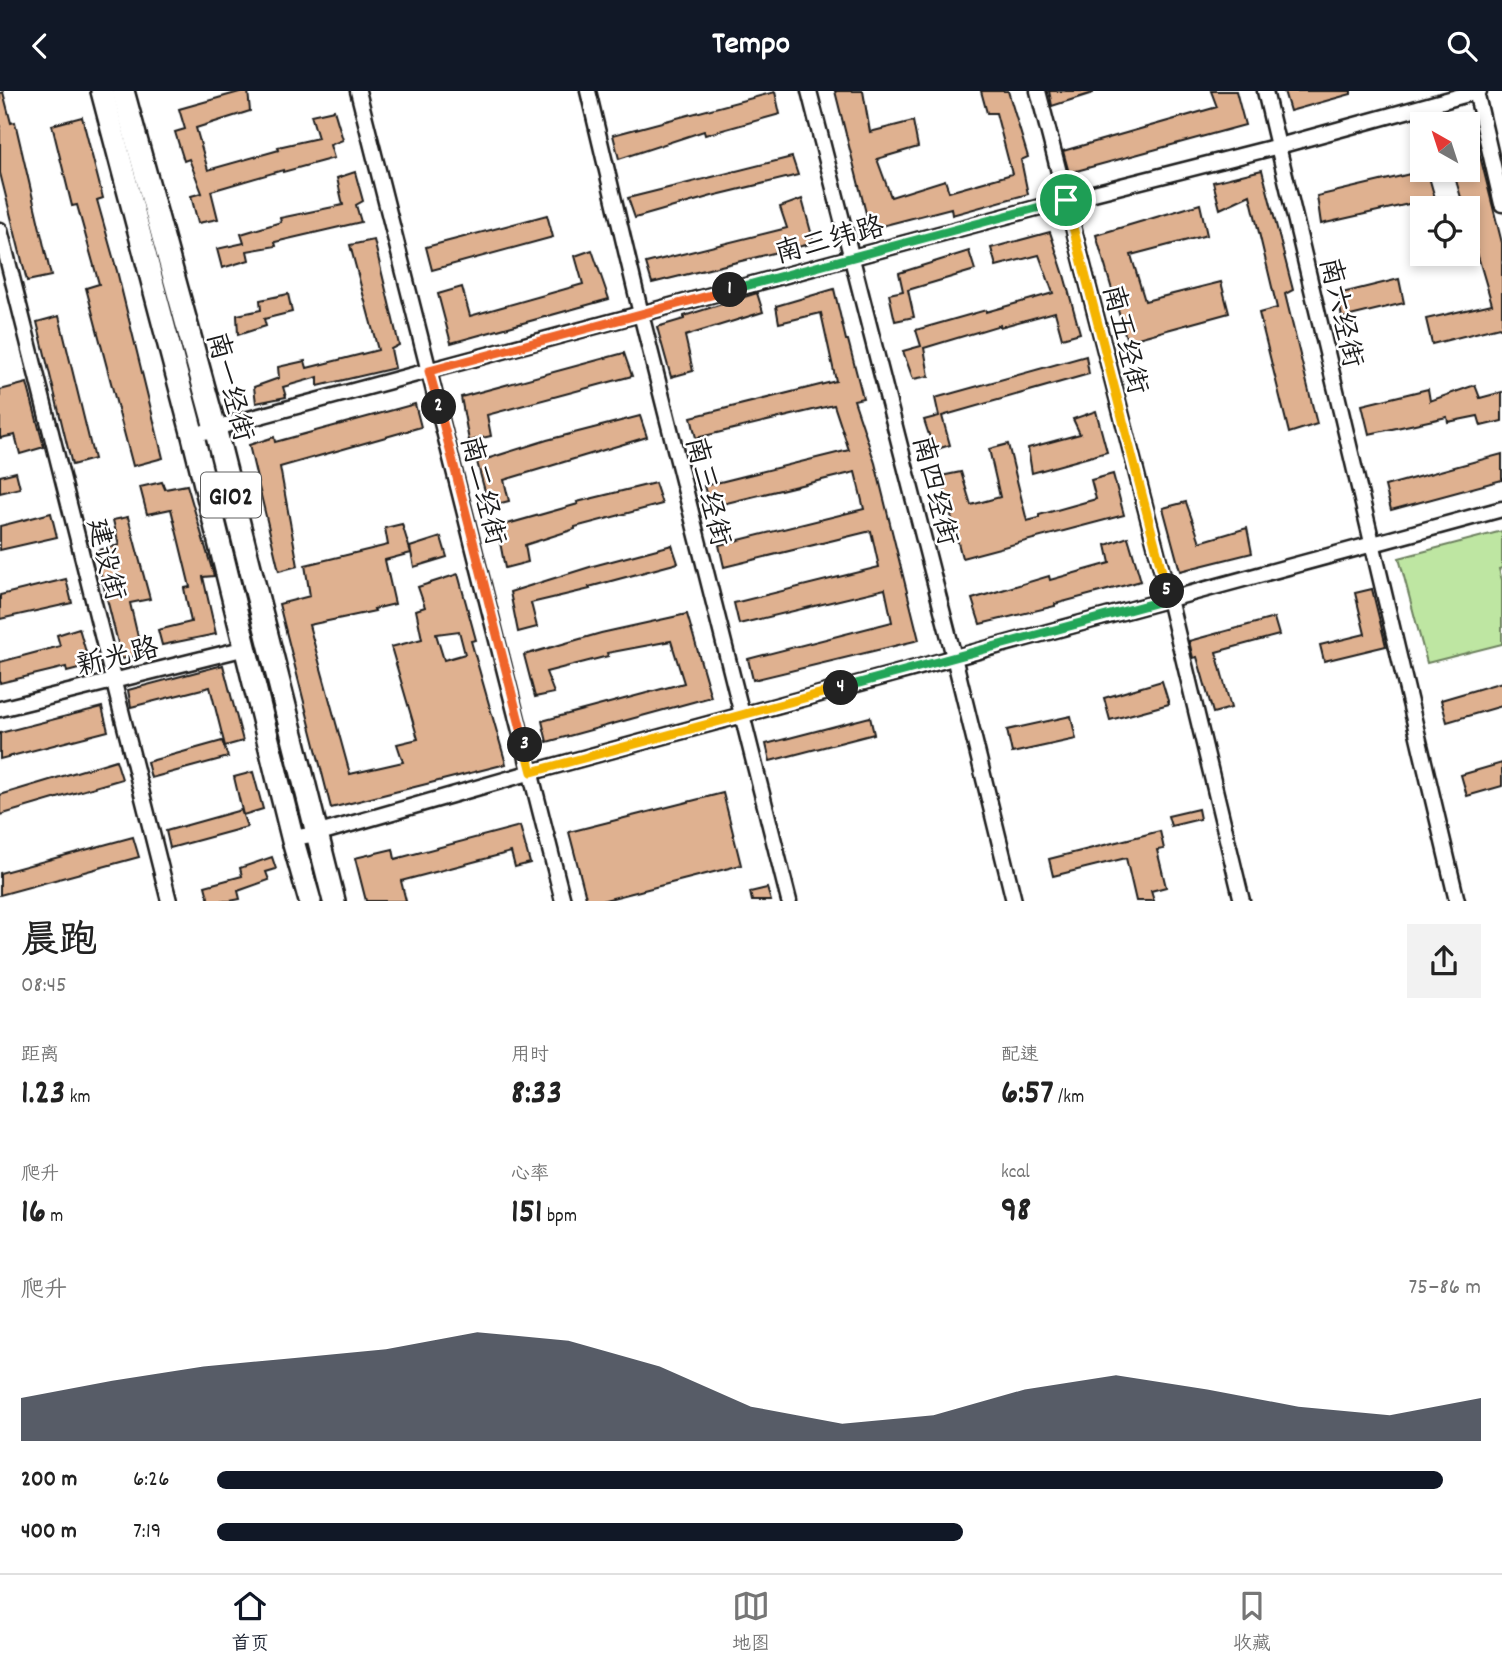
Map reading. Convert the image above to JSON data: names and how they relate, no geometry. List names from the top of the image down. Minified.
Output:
{"streets":{"highway":["南一经街","G102"],"street":["南三纬路","南六经街","南五经街","南二经街","南四经街","南三经街","建设街","新光路"]},"crossings":[["南三纬路","南六经街"],["南三纬路","南五经街"],["南三纬路","南一经街"],["南三纬路","南二经街"],["南三纬路","南四经街"],["南三纬路","南三经街"],["南一经街","新光路"],["建设街","新光路"]],"north":"top left","page":{"header":"Tempo","pins":["1","2","5","4","3"],"heading":["晨跑","08:45"],"stats":[["距离","1.23 km"],["用时","8:33"],["配速","6:57 /km"],["爬升","16 m"],["心率","151 bpm"],["kcal","98"]],"chart":["爬升","75–86 m"],"list":[{"name":"200 m","note":"6:26"},{"name":"400 m","note":"7:19"}],"tabs":["首页","地图","收藏"]}}
